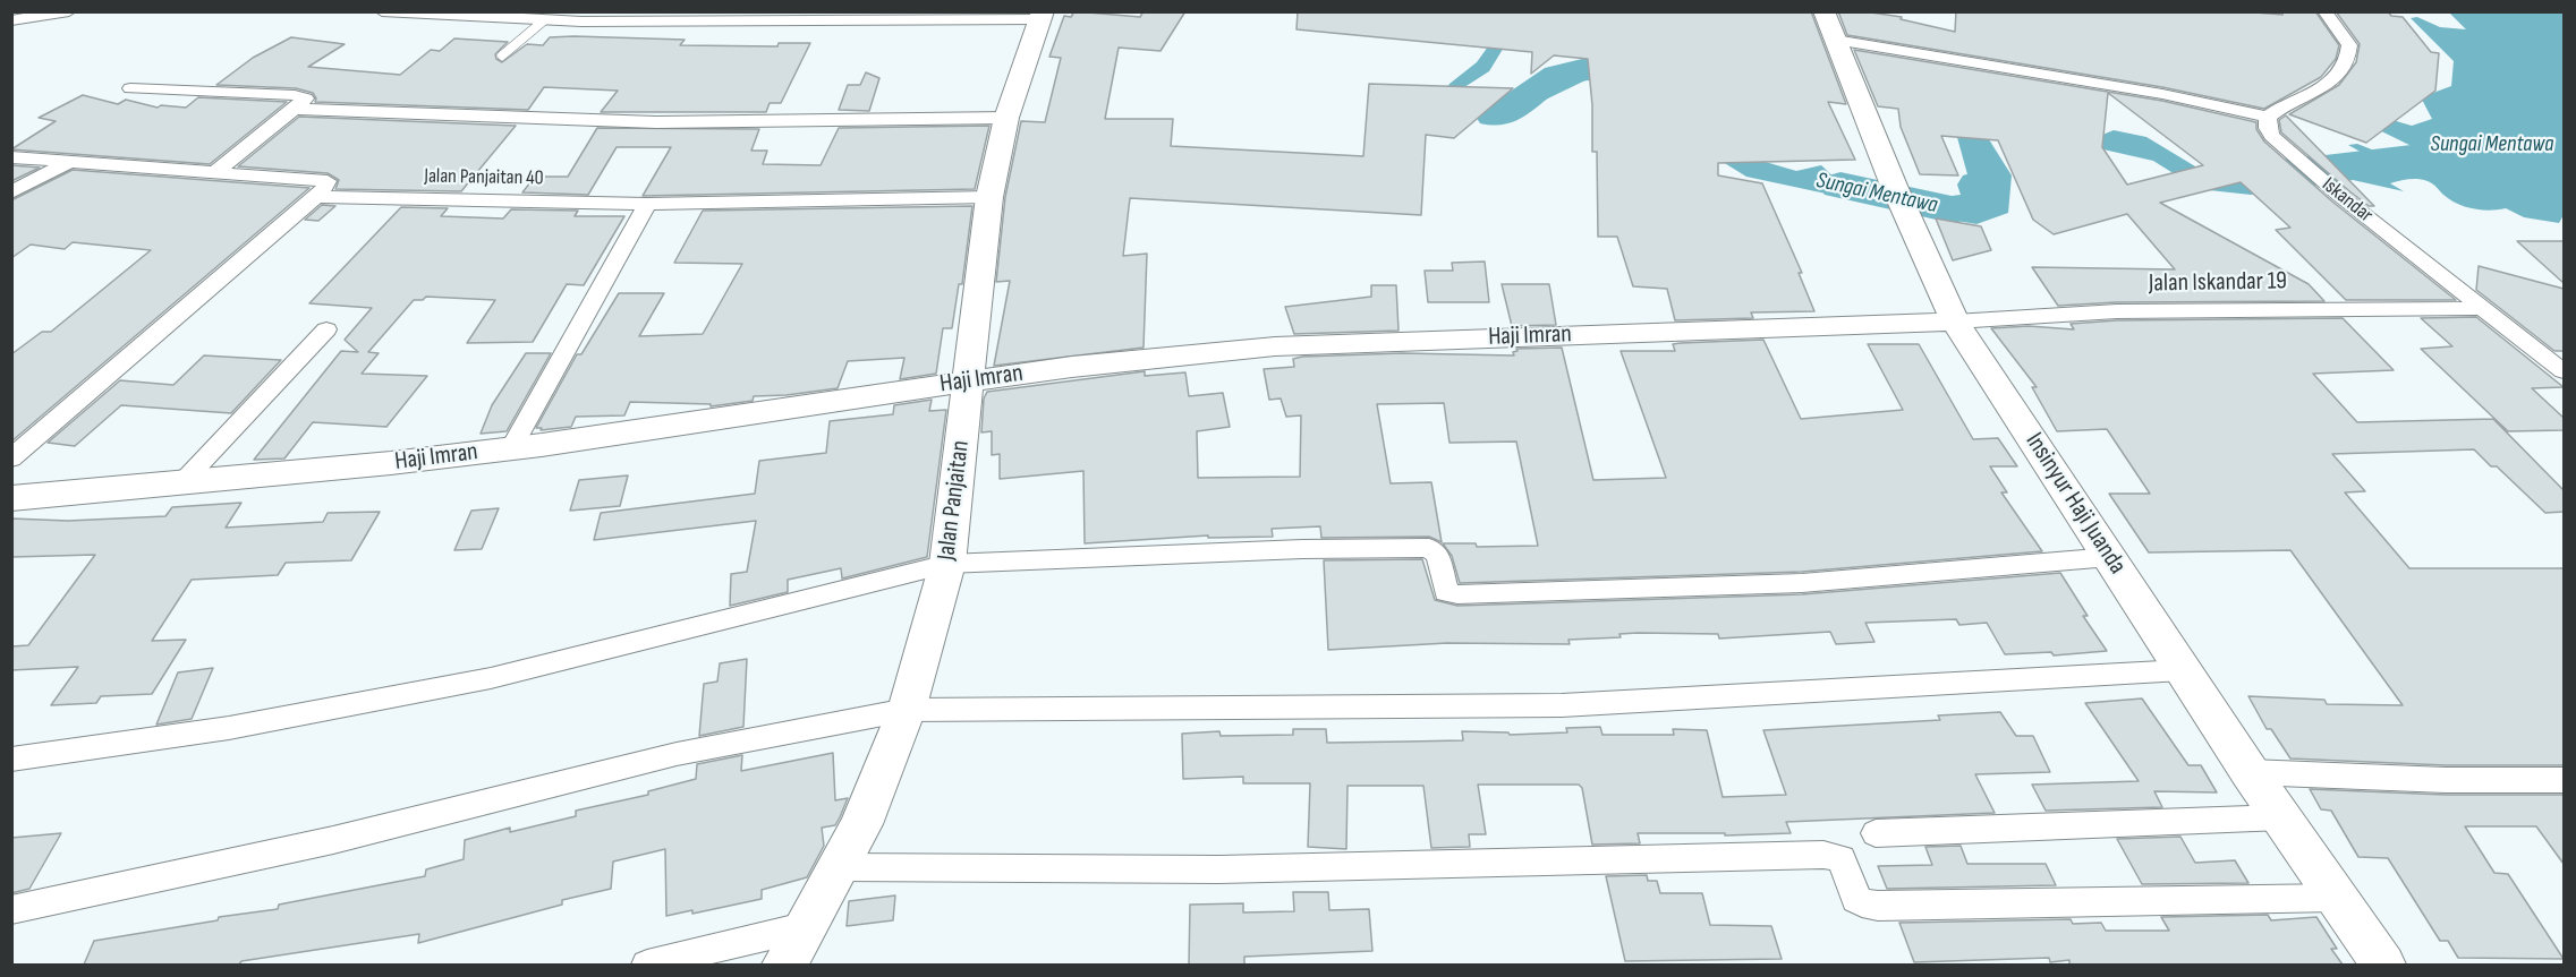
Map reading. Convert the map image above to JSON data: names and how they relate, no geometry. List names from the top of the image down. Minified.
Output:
{"streets":{"street":["Jalan Panjaitan 40","Iskandar","Jalan Iskandar 19","Haji Imran","Jalan Panjaitan","Insinyur Haji Juanda"]},"crossings":[["Jalan Panjaitan 40","Jalan Panjaitan"],["Iskandar","Jalan Iskandar 19"],["Jalan Iskandar 19","Haji Imran"],["Jalan Iskandar 19","Insinyur Haji Juanda"],["Haji Imran","Jalan Panjaitan"],["Haji Imran","Insinyur Haji Juanda"]],"water":["Sungai Mentawa"]}
